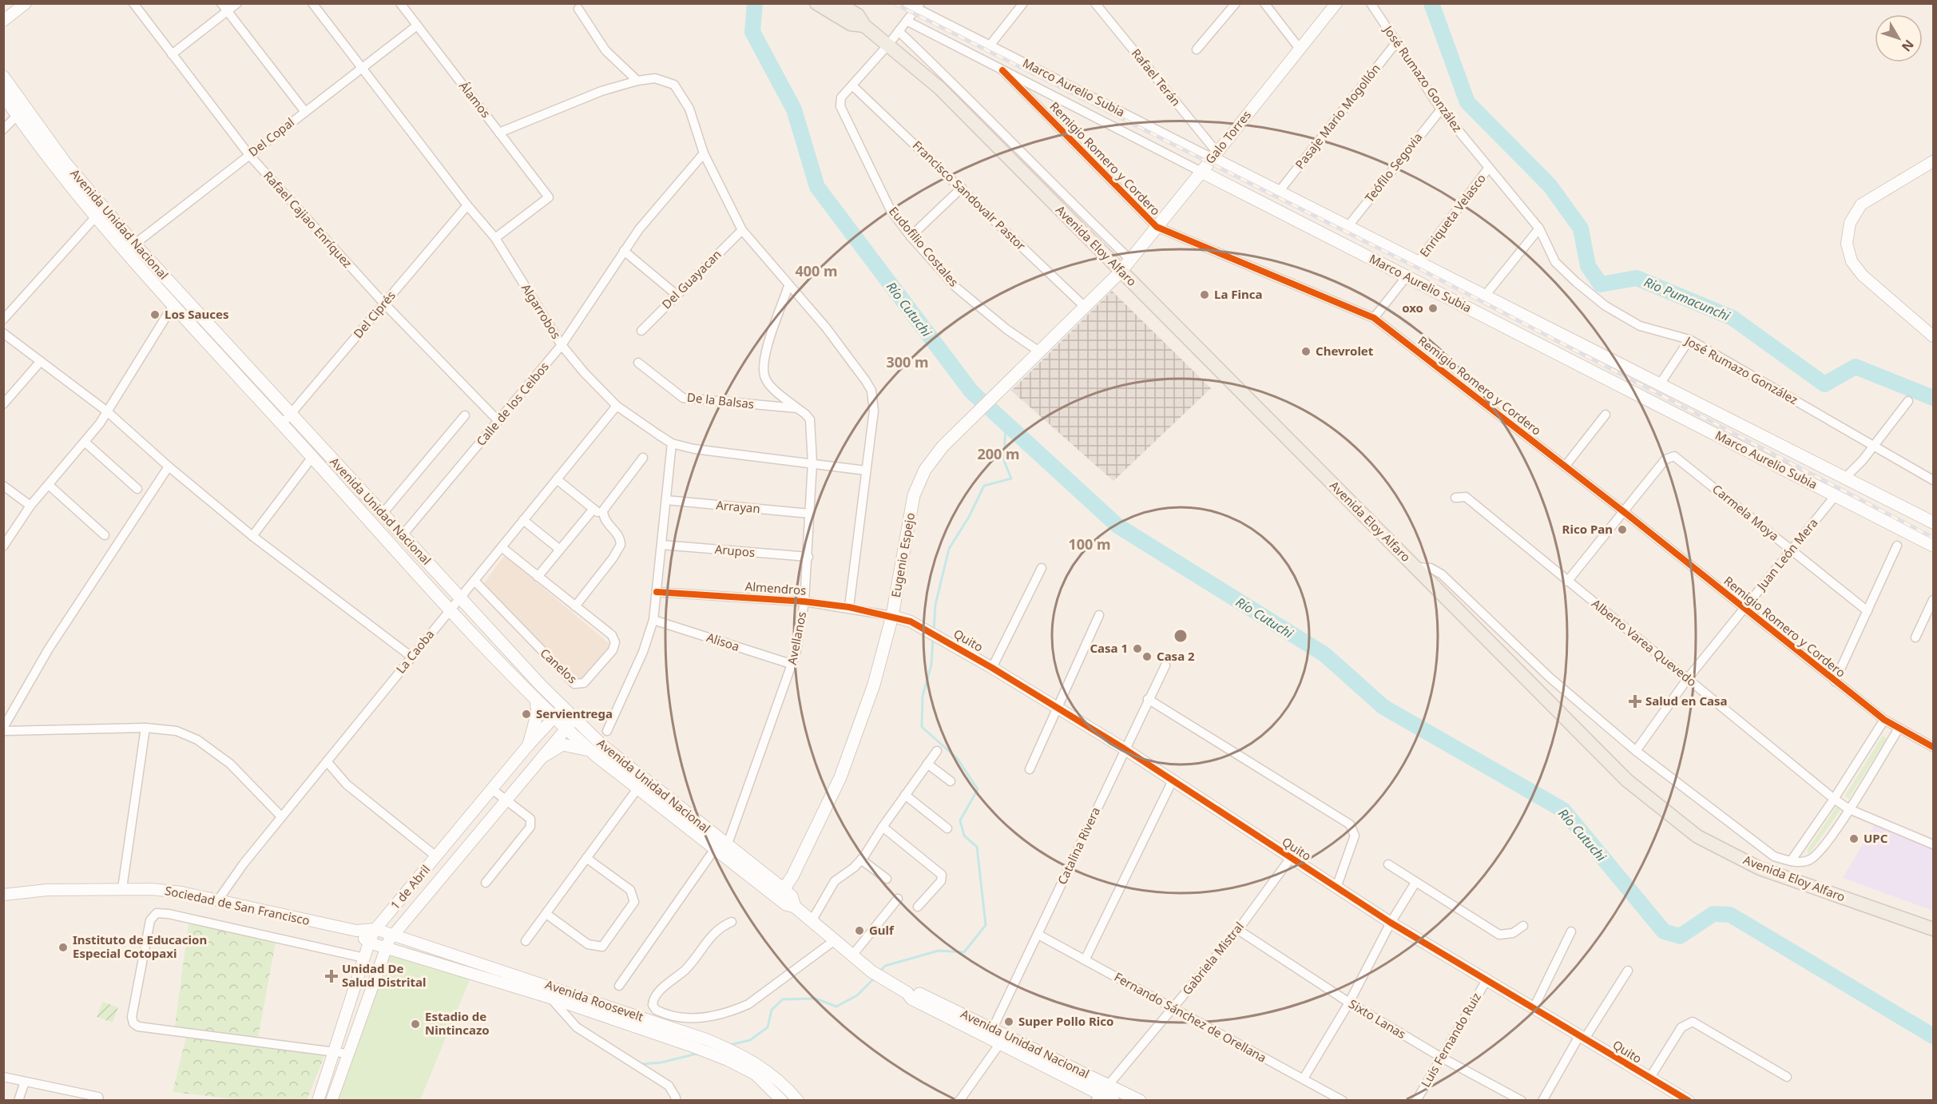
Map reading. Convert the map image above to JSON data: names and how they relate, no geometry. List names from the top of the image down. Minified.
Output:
{"streets":{"main road":["Marco Aurelio Subia","Galo Torres","Avenida Unidad Nacional","Avenida Eloy Alfaro","Eugenio Espejo"],"street":["Rafael Terán","José Rumazo González","Álamos","Pasaje Mario Mogollón","Del Copal","Remigio Romero y Cordero","Teófilo Segovia","Francisco Sandovalr Pastor","Enriqueta Velasco","Rafael Cajiao Enríquez","Eudofilio Costales","Del Guayacan","Algarrobos","Del Ciprés","De la Balsas","Calle de los Ceibos","Arrayan","Carmela Moya","Arupos","Juan León Mera","Almendros","Avellanos","Quito","Alisoa","Alberto Varea Quevedo","La Caoba","Canelos","Catalina Rivera","1 de Abril","Sociedad de San Francisco","Gabriela Mistral","Avenida Roosevelt","Fernando Sánchez de Orellana","Sixto Lanas","Luis Fernando Ruiz"]},"crossings":[["Rafael Terán","Marco Aurelio Subia"],["Rafael Terán","Galo Torres"],["José Rumazo González","Pasaje Mario Mogollón"],["José Rumazo González","Teófilo Segovia"],["José Rumazo González","Enriqueta Velasco"],["Marco Aurelio Subia","Pasaje Mario Mogollón"],["Marco Aurelio Subia","Galo Torres"],["Marco Aurelio Subia","Remigio Romero y Cordero"],["Marco Aurelio Subia","Teófilo Segovia"],["Marco Aurelio Subia","Enriqueta Velasco"],["Marco Aurelio Subia","Eudofilio Costales"],["Marco Aurelio Subia","Juan León Mera"],["Álamos","Del Copal"],["Álamos","Algarrobos"],["Del Copal","Rafael Cajiao Enríquez"],["Del Copal","Avenida Unidad Nacional"],["Del Copal","Algarrobos"],["Galo Torres","Remigio Romero y Cordero"],["Galo Torres","Avenida Eloy Alfaro"],["Galo Torres","Eugenio Espejo"],["Remigio Romero y Cordero","Carmela Moya"],["Remigio Romero y Cordero","Juan León Mera"],["Francisco Sandovalr Pastor","Eudofilio Costales"],["Francisco Sandovalr Pastor","Eugenio Espejo"],["Rafael Cajiao Enríquez","Del Ciprés"],["Rafael Cajiao Enríquez","Calle de los Ceibos"],["Avenida Unidad Nacional","Del Ciprés"],["Avenida Unidad Nacional","Calle de los Ceibos"],["Avenida Unidad Nacional","Eugenio Espejo"],["Avenida Unidad Nacional","Avellanos"],["Avenida Unidad Nacional","La Caoba"],["Avenida Unidad Nacional","Catalina Rivera"],["Avenida Unidad Nacional","1 de Abril"],["Avenida Unidad Nacional","Gabriela Mistral"],["Avenida Eloy Alfaro","Eudofilio Costales"],["Avenida Eloy Alfaro","Eugenio Espejo"],["Eudofilio Costales","Eugenio Espejo"],["Algarrobos","Del Ciprés"],["Algarrobos","Calle de los Ceibos"],["Algarrobos","Avellanos"],["Algarrobos","La Caoba"],["De la Balsas","Avellanos"],["Arrayan","Avellanos"],["Carmela Moya","Juan León Mera"],["Arupos","Avellanos"],["Juan León Mera","Alberto Varea Quevedo"],["Eugenio Espejo","Almendros"],["Eugenio Espejo","Quito"],["Almendros","Avellanos"],["Almendros","Quito"],["Avellanos","Alisoa"],["Quito","Catalina Rivera"],["Quito","Gabriela Mistral"],["Quito","Luis Fernando Ruiz"],["La Caoba","Canelos"],["La Caoba","Sociedad de San Francisco"],["Catalina Rivera","Fernando Sánchez de Orellana"],["1 de Abril","Sociedad de San Francisco"],["1 de Abril","Avenida Roosevelt"],["Sociedad de San Francisco","Avenida Roosevelt"],["Gabriela Mistral","Fernando Sánchez de Orellana"],["Gabriela Mistral","Sixto Lanas"],["Sixto Lanas","Luis Fernando Ruiz"]],"water":["Rio Pumacunchi","Río Cutuchi"],"places":{"other":["La Finca","oxo","Los Sauces","Chevrolet","Rico Pan","Casa 1","Casa 2","Servientrega","UPC","Gulf","Instituto de Educacion Especial Cotopaxi","Super Pollo Rico","Estadio de Nintincazo"],"health":["Salud en Casa","Unidad De Salud Distrital"]},"north":"bottom right","rings":["400 m","300 m","200 m","100 m"]}
